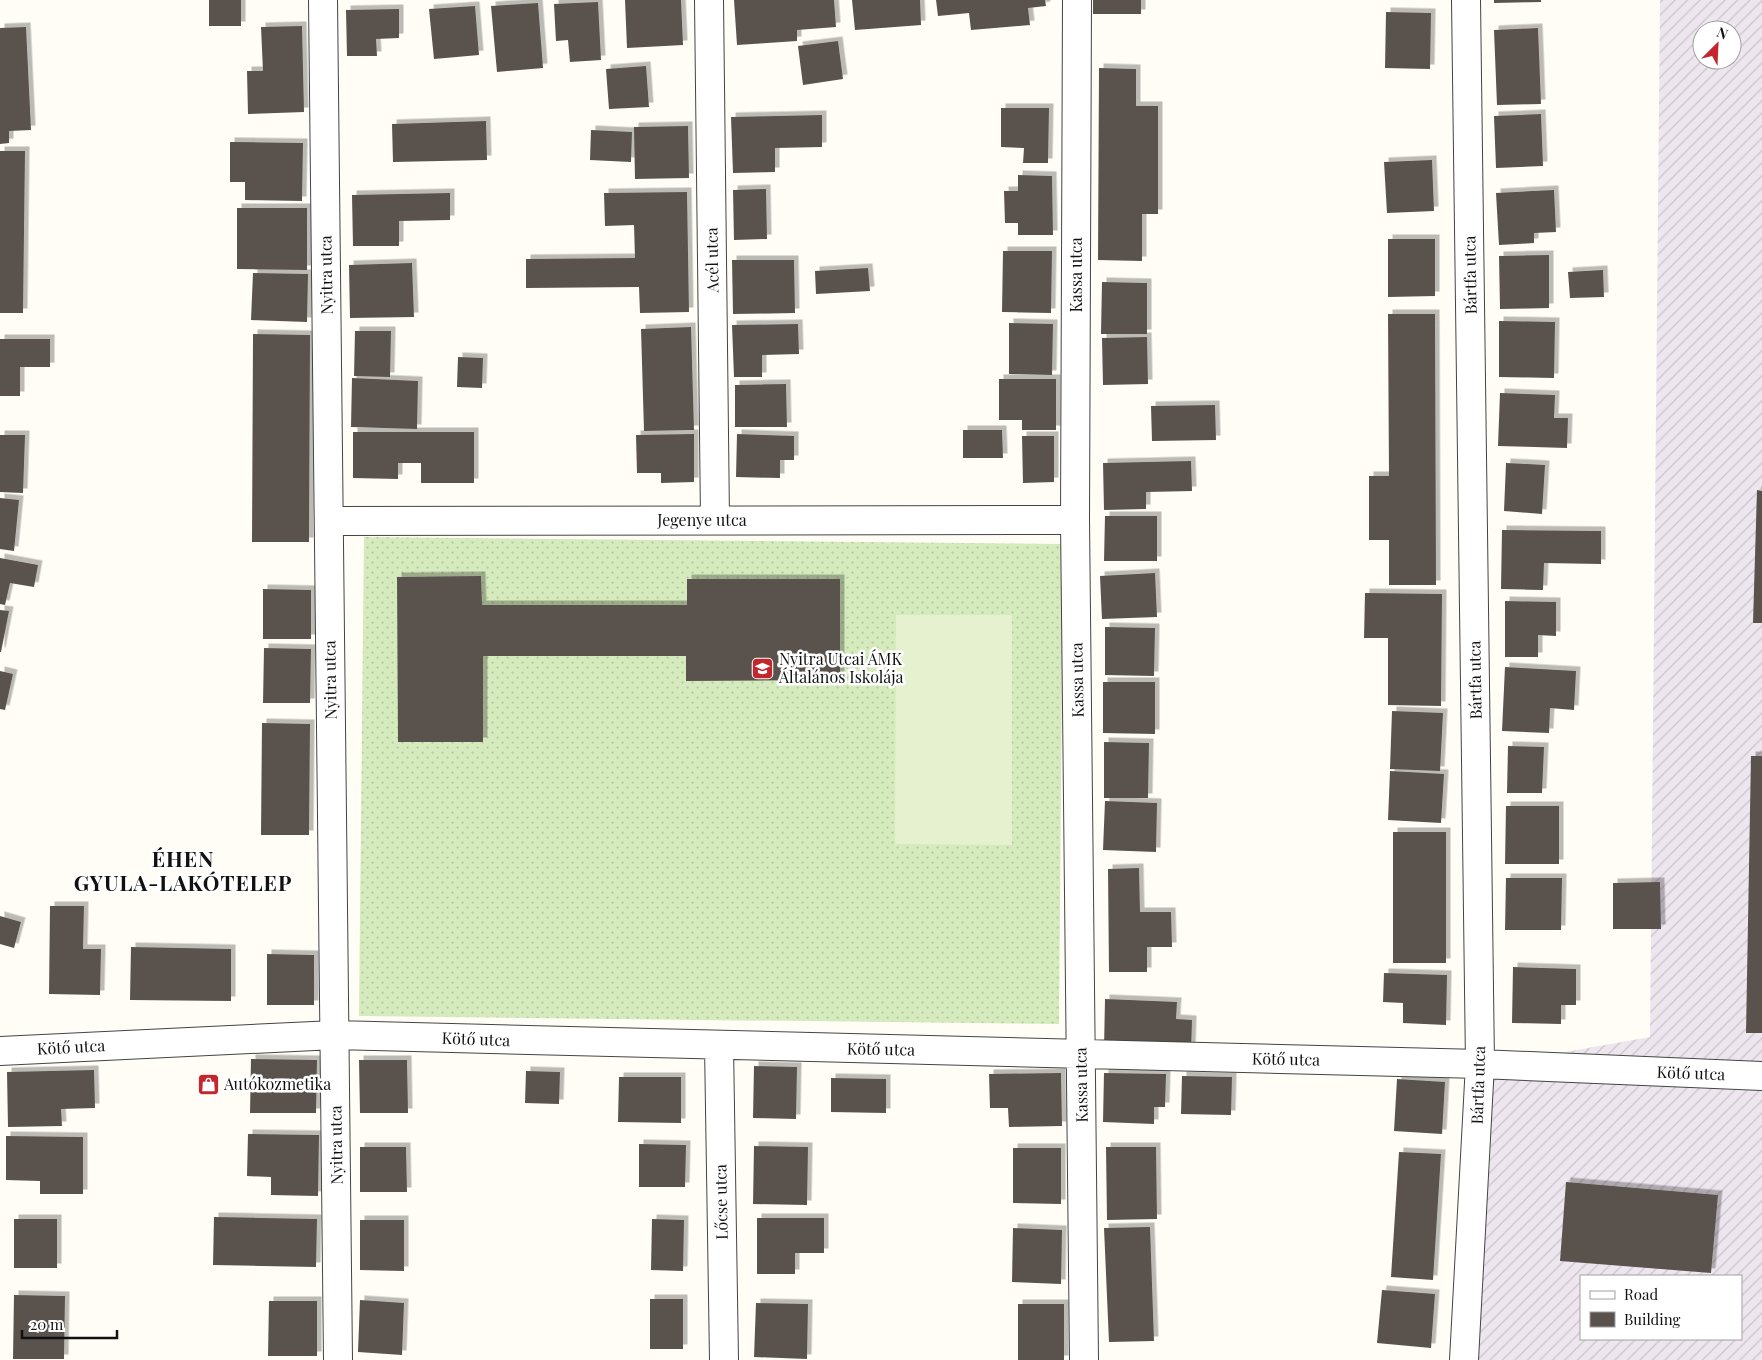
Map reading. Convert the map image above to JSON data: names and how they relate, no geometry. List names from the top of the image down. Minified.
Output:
{"streets":{"street":["Acél utca","Nyitra utca","Kassa utca","Bártfa utca","Jegenye utca","Kötő utca","Lőcse utca"]},"crossings":[["Acél utca","Jegenye utca"],["Nyitra utca","Jegenye utca"],["Nyitra utca","Kötő utca"],["Kassa utca","Jegenye utca"],["Kassa utca","Kötő utca"],["Bártfa utca","Kötő utca"],["Kötő utca","Lőcse utca"]],"districts":["ÉHEN GYULA-LAKÓTELEP"],"places":{"school or university":["Nyitra Utcai ÁMK Általános Iskolája"],"shop":["Autókozmetika"]},"legend":["Road","Building"],"scale_bar":"20 m","north":"top right"}
